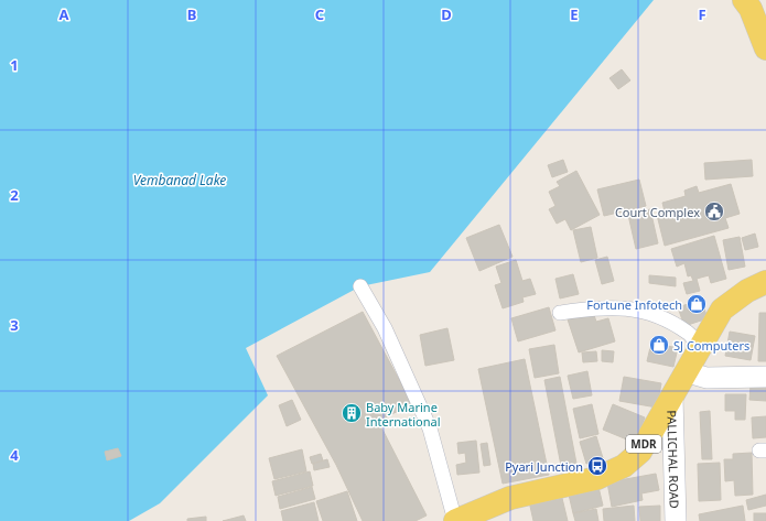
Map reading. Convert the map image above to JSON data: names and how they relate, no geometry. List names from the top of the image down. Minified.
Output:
{"streets":{"main road":["MDR","PALLICHAL ROAD"]},"crossings":[["MDR","PALLICHAL ROAD"]],"water":["Vembanad Lake"],"places":{"public building":["Court Complex"],"shop":["Fortune Infotech","SJ Computers"],"building":["Baby Marine International"],"bus stop":["Pyari Junction"]},"grid":{"columns":["A","B","C","D","E","F"],"rows":["1","2","3","4"]}}
